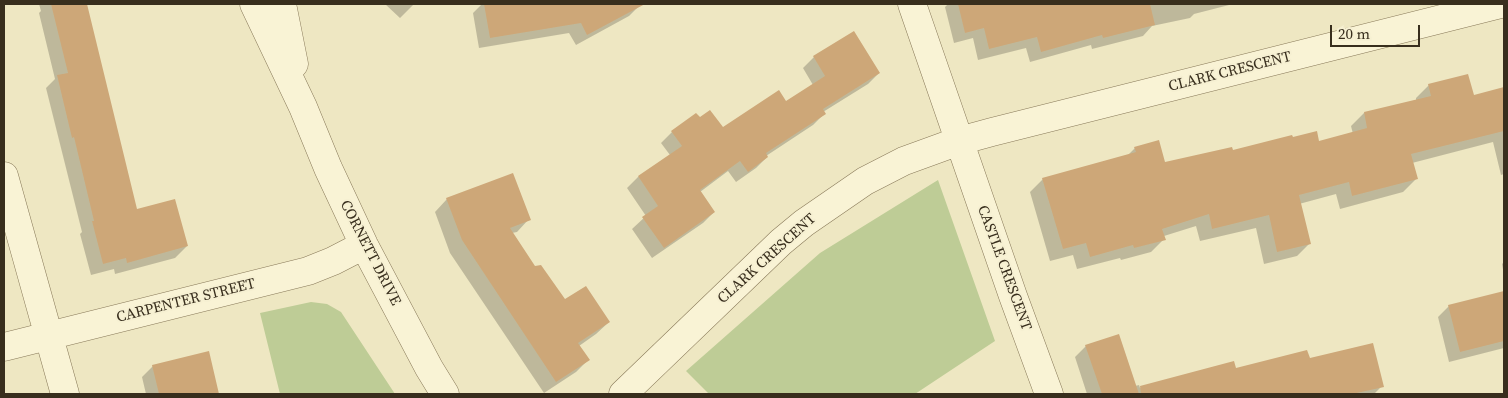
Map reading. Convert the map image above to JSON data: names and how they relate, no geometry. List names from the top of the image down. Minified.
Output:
{"streets":{"street":["CLARK CRESCENT","CORNETT DRIVE","CASTLE CRESCENT","CARPENTER STREET"]},"crossings":[["CLARK CRESCENT","CASTLE CRESCENT"],["CORNETT DRIVE","CARPENTER STREET"]],"scale_bar":"20 m"}
